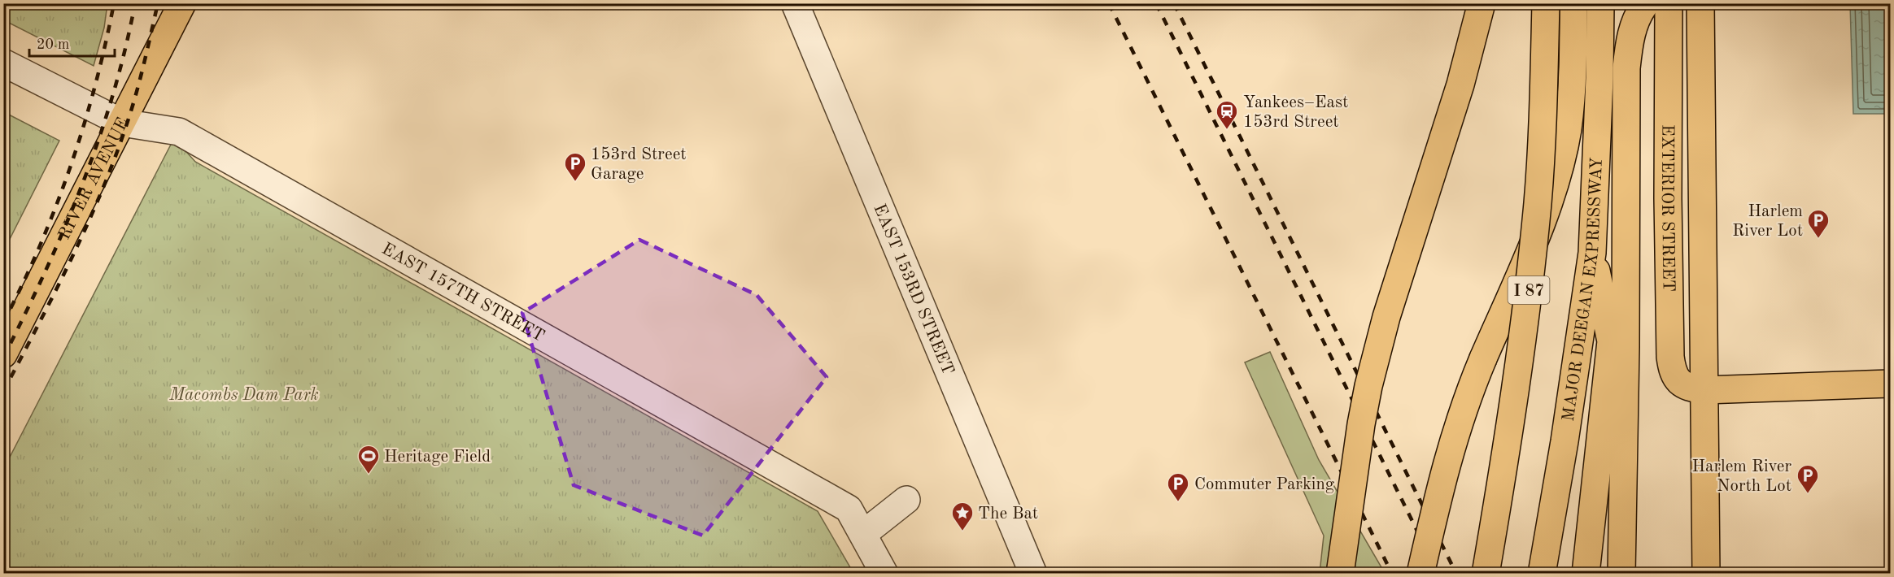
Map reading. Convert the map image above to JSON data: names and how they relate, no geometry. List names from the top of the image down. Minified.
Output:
{"streets":{"main road":["RIVER AVENUE","EXTERIOR STREET","MAJOR DEEGAN EXPRESSWAY","I 87"],"street":["EAST 153RD STREET","EAST 157TH STREET"]},"crossings":[["RIVER AVENUE","EAST 157TH STREET"]],"parks":["Macombs Dam Park"],"places":{"station":["Yankees–East 153rd Street"],"parking":["153rd Street Garage","Harlem River Lot","Harlem River North Lot","Commuter Parking"],"sports":["Heritage Field"],"place":["The Bat"]},"scale_bar":"20 m"}
